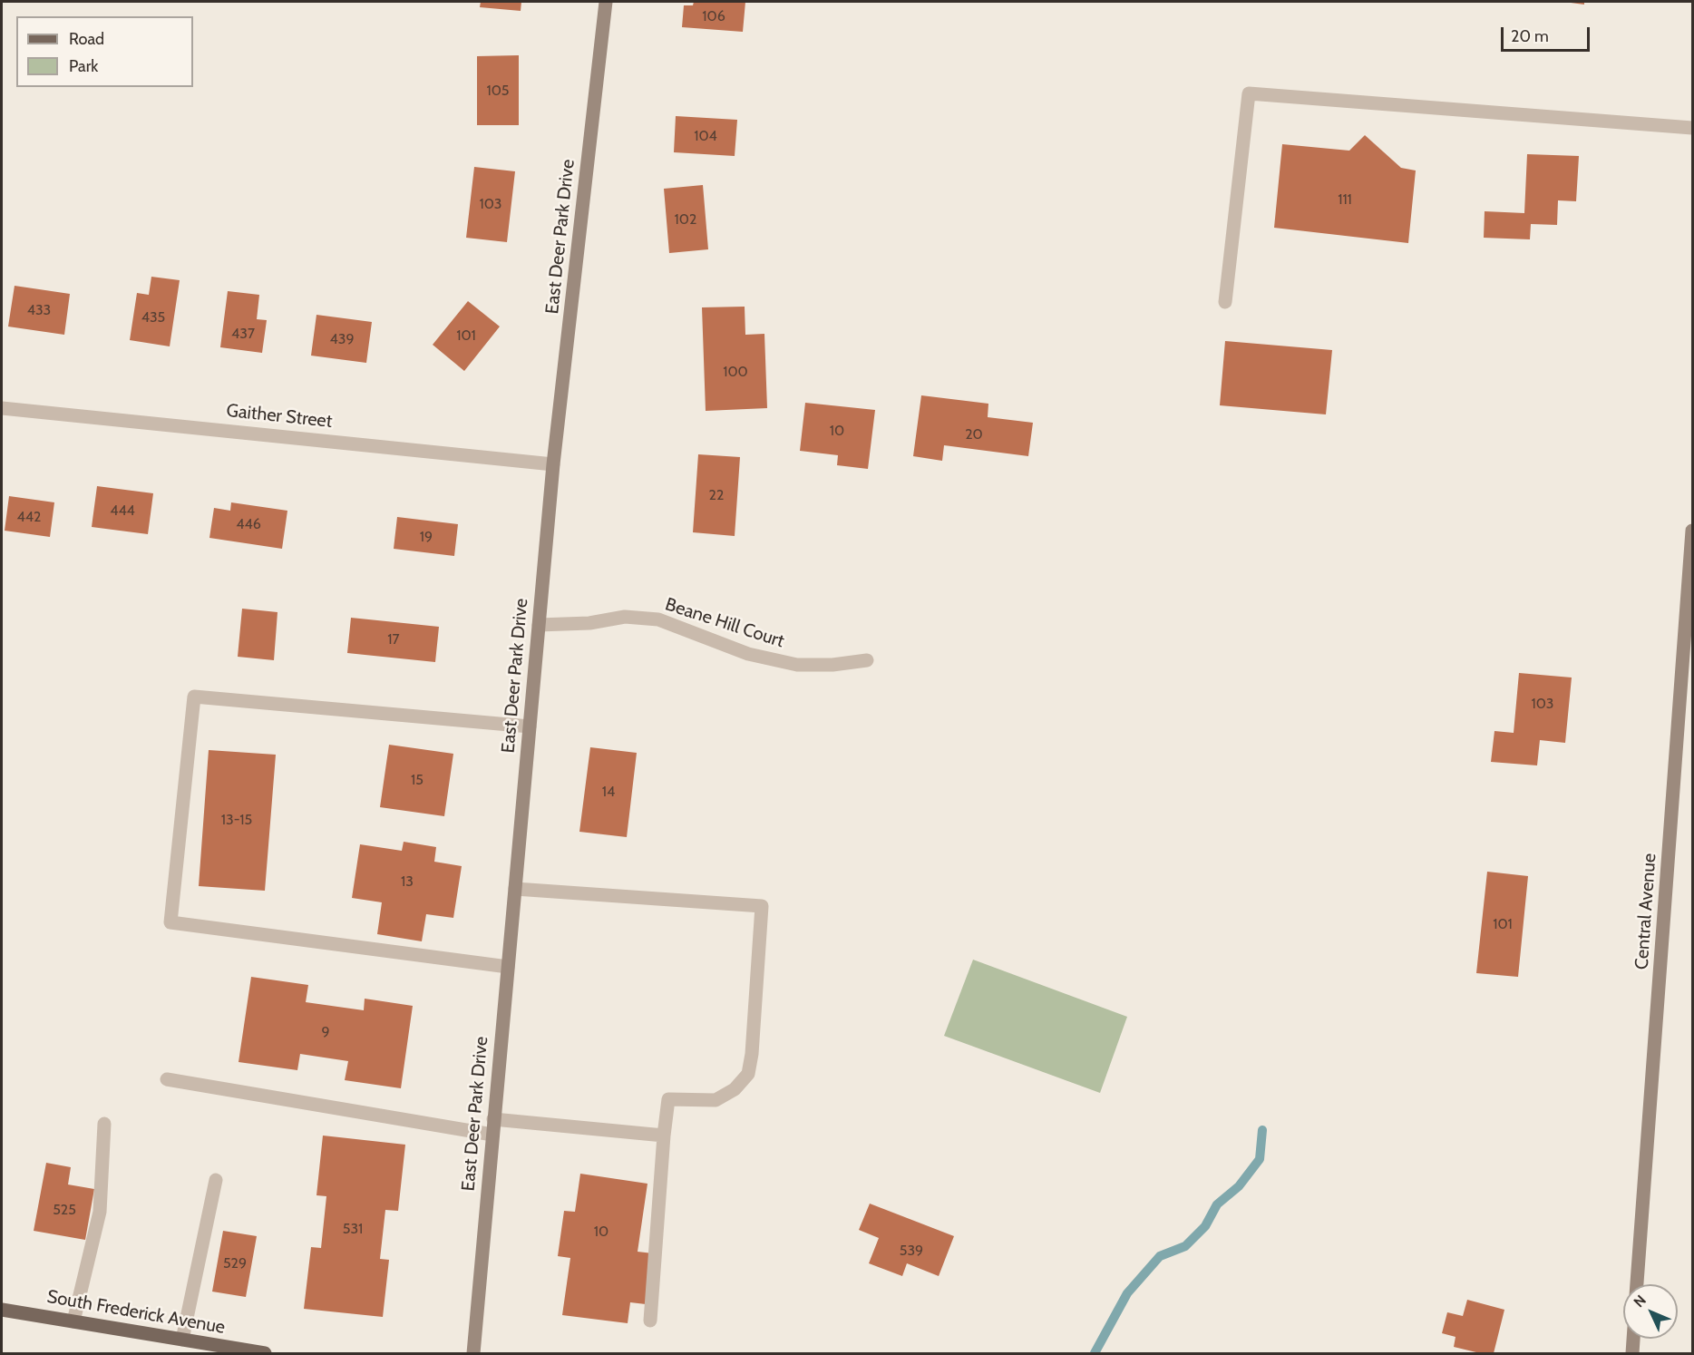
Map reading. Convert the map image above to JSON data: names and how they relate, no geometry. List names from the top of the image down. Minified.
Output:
{"streets":{"main road":["South Frederick Avenue"],"street":["East Deer Park Drive","Gaither Street","Beane Hill Court","Central Avenue"]},"crossings":[["East Deer Park Drive","Gaither Street"],["East Deer Park Drive","Beane Hill Court"]],"house_numbers":["106","105","104","111","103","102","433","435","437","101","439","100","10","20","22","444","442","446","19","17","103","15","14","13-15","13","101","9","525","531","10","539","529"],"legend":["Road","Park"],"scale_bar":"20 m","north":"top left"}
